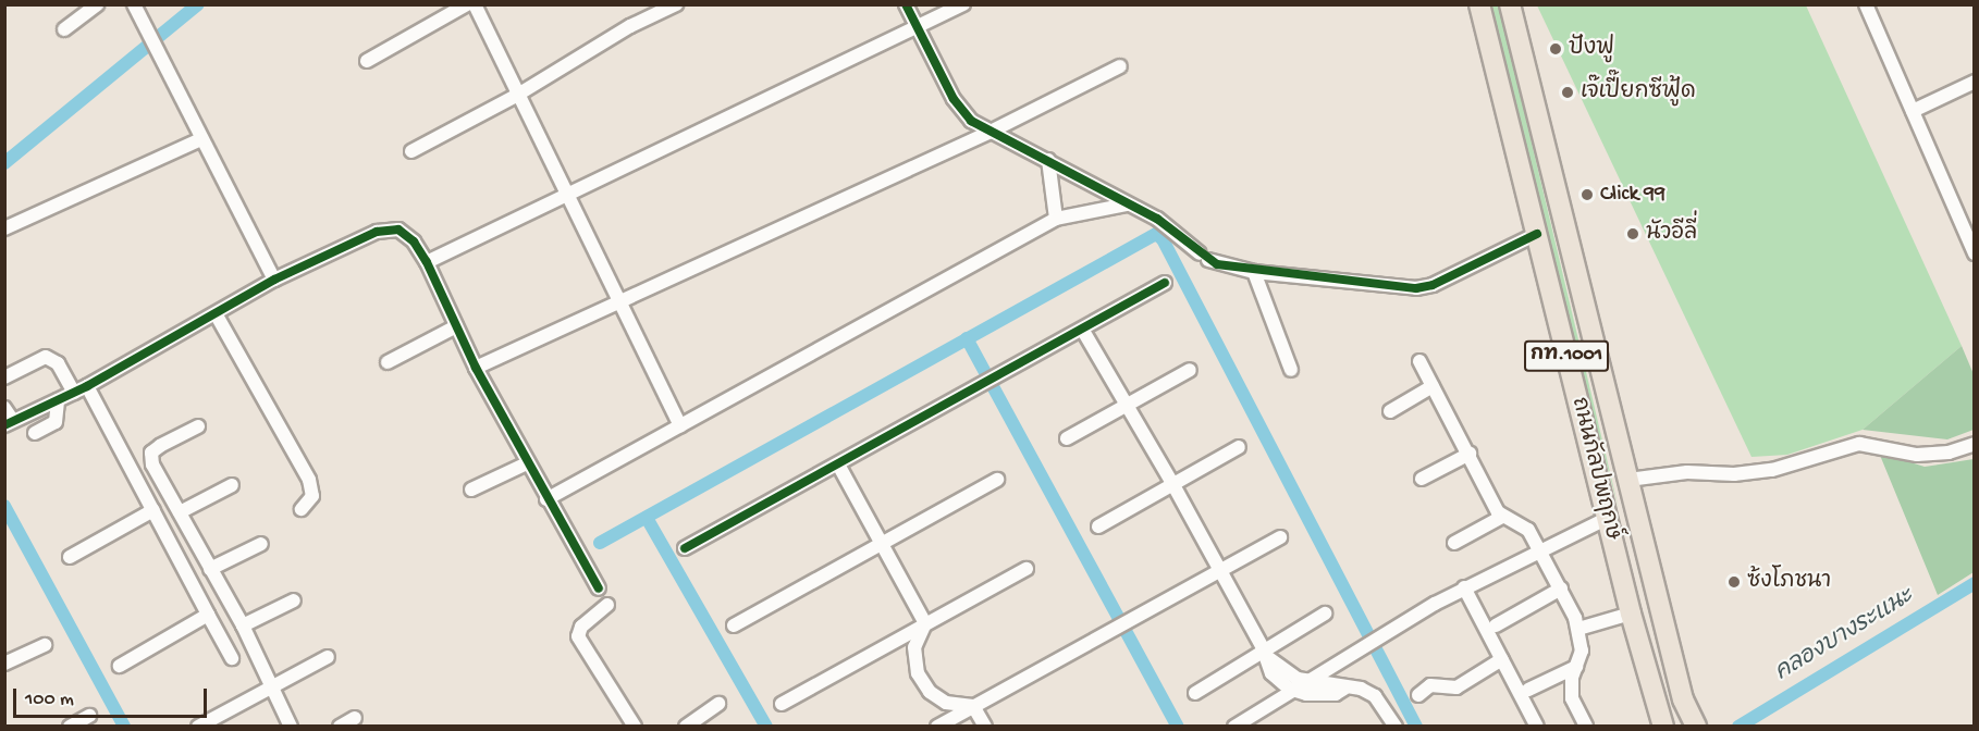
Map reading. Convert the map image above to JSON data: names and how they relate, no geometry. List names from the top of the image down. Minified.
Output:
{"streets":{"main road":["กท.1001","ถนนกัลปพฤกษ์"]},"water":["คลองบางระแนะ"],"places":["ปังฟู","เจ๊เปี๊ยกซีฟู้ด","Click 99","นัวอีลี่","ซ้งโภชนา"],"scale_bar":"100 m"}
